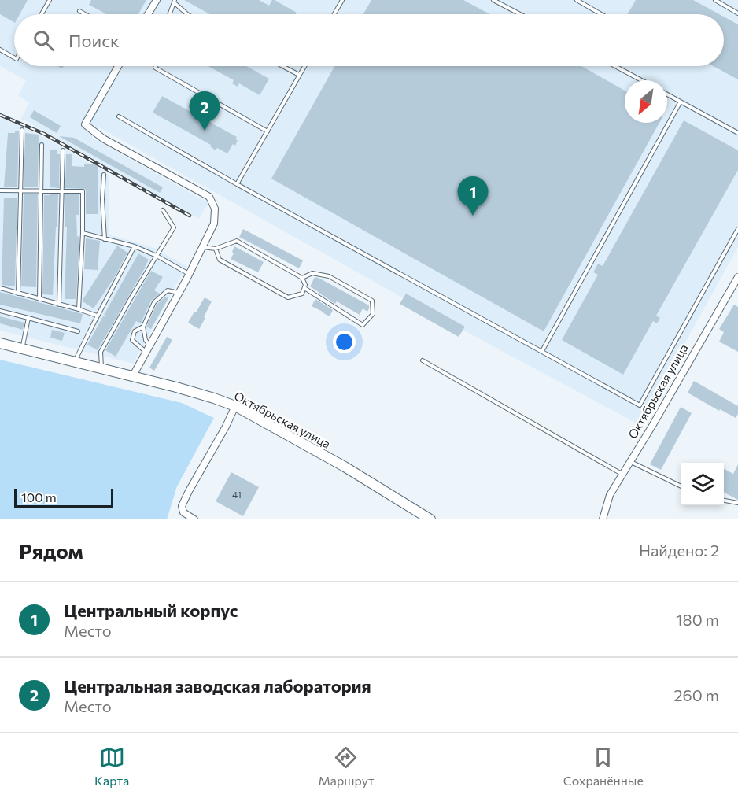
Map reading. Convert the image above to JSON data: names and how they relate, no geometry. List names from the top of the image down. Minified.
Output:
{"streets":{"main road":["Октябрьская улица"]},"house_numbers":["41"],"scale_bar":"100 m","north":"bottom left","page":{"search":"Поиск","pins":["2","1"],"scale":"100 m","heading":["Рядом","Найдено: 2"],"list":[{"mark":"1","name":"Центральный корпус","note":"Место","value":"180 m"},{"mark":"2","name":"Центральная заводская лаборатория","note":"Место","value":"260 m"}],"nav":["Карта","Маршрут","Сохранённые"]}}
